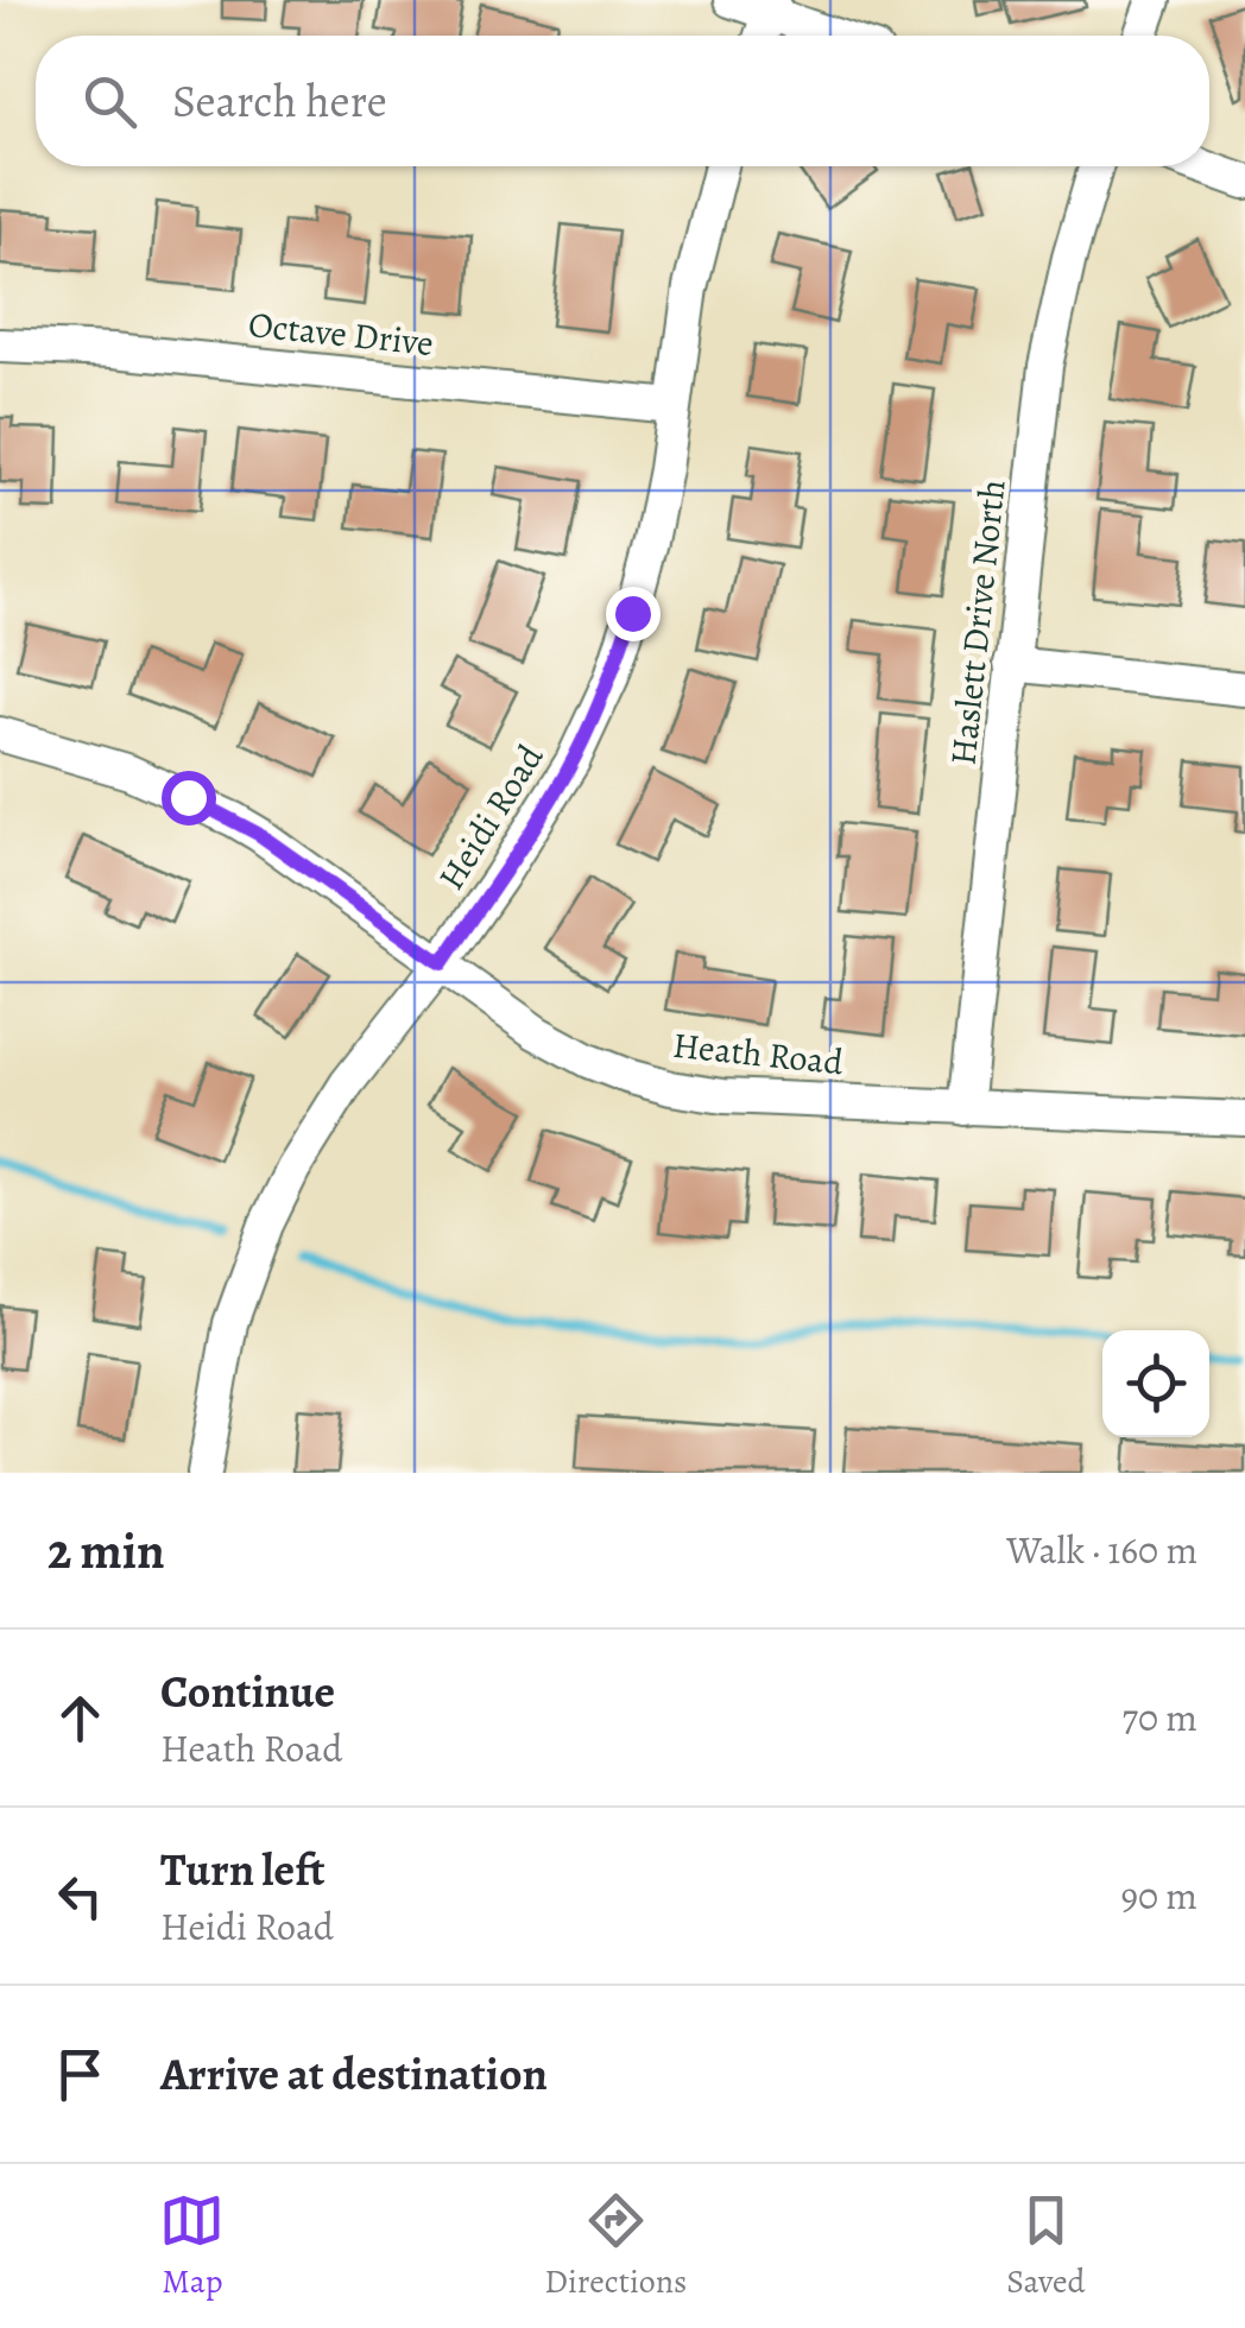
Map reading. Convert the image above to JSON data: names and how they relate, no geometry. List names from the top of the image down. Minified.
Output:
{"streets":{"street":["Octave Drive","Haslett Drive North","Heidi Road","Heath Road"]},"crossings":[["Octave Drive","Heidi Road"],["Haslett Drive North","Heath Road"],["Heidi Road","Heath Road"]],"page":{"search":"Search here","heading":["2 min","Walk · 160 m"],"list":[["Continue","Heath Road","70 m"],["Turn left","Heidi Road","90 m"],"Arrive at destination"],"nav":["Map","Directions","Saved"]}}
